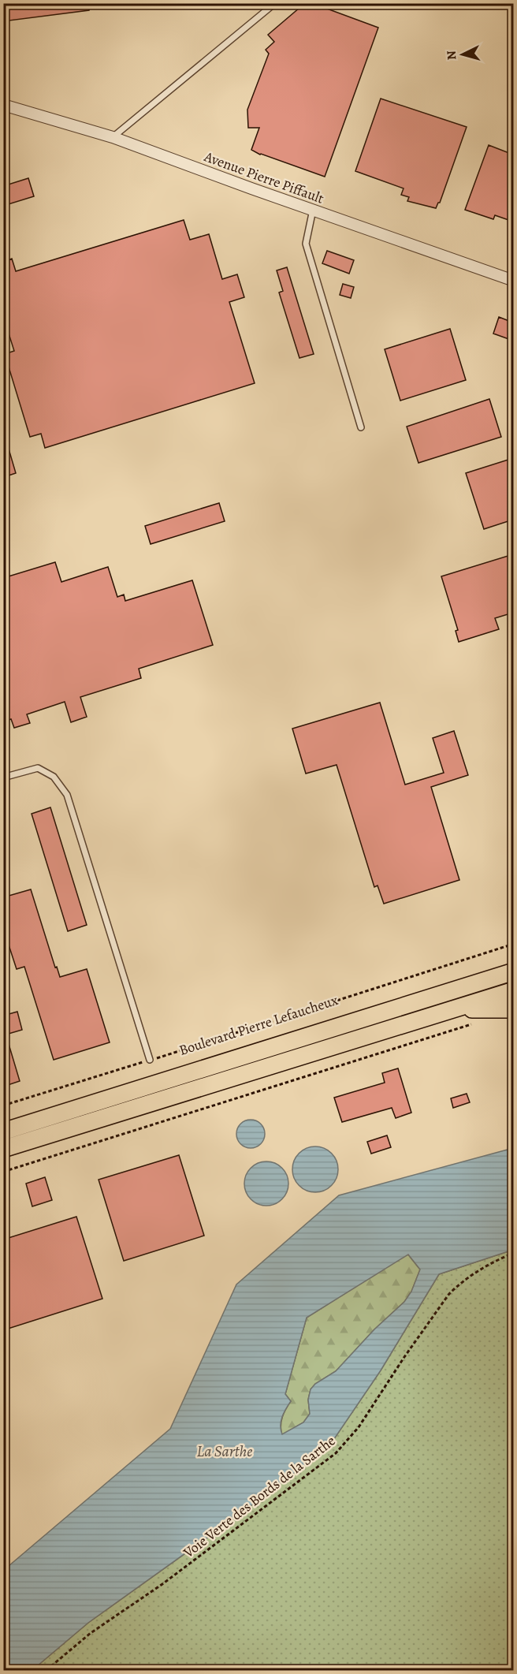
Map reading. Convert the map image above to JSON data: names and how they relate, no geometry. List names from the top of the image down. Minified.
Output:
{"streets":{"main road":["Boulevard Pierre Lefaucheux"],"street":["Avenue Pierre Piffault"],"path":["Voie Verte des Bords de la Sarthe"]},"water":["La Sarthe"],"north":"left"}
